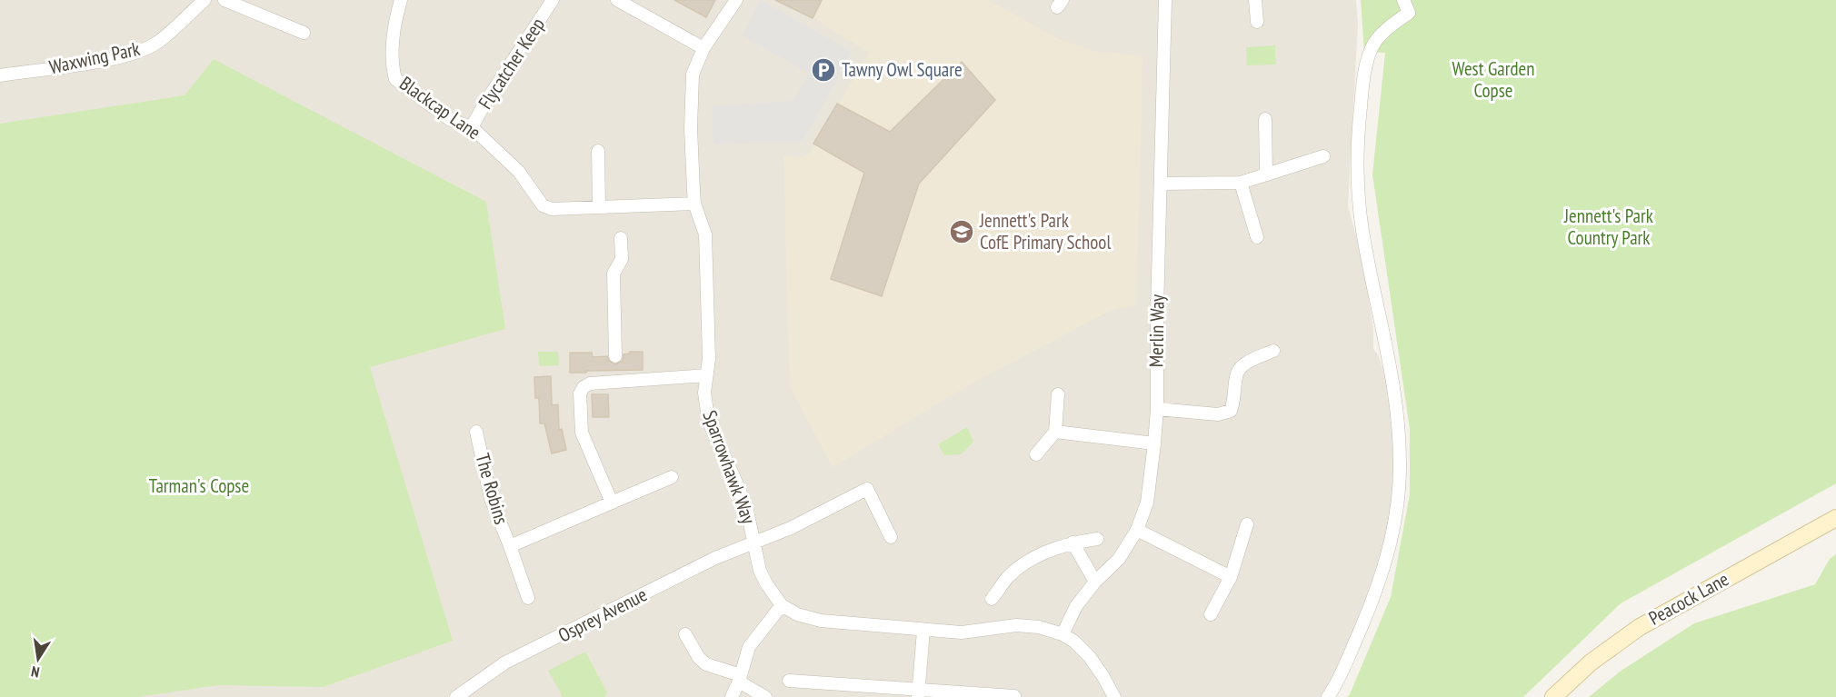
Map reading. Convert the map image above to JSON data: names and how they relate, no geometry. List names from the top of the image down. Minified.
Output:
{"streets":{"street":["Waxwing Park","Flycatcher Keep","Blackcap Lane","Merlin Way","Sparrowhawk Way","The Robins","Peacock Lane","Osprey Avenue"]},"crossings":[["Flycatcher Keep","Blackcap Lane"],["Blackcap Lane","Sparrowhawk Way"],["Sparrowhawk Way","Osprey Avenue"]],"parks":["West Garden Copse","Jennett's Park Country Park","Tarman's Copse"],"places":{"parking":["Tawny Owl Square"],"school or university":["Jennett's Park CofE Primary School"]},"north":"bottom"}
